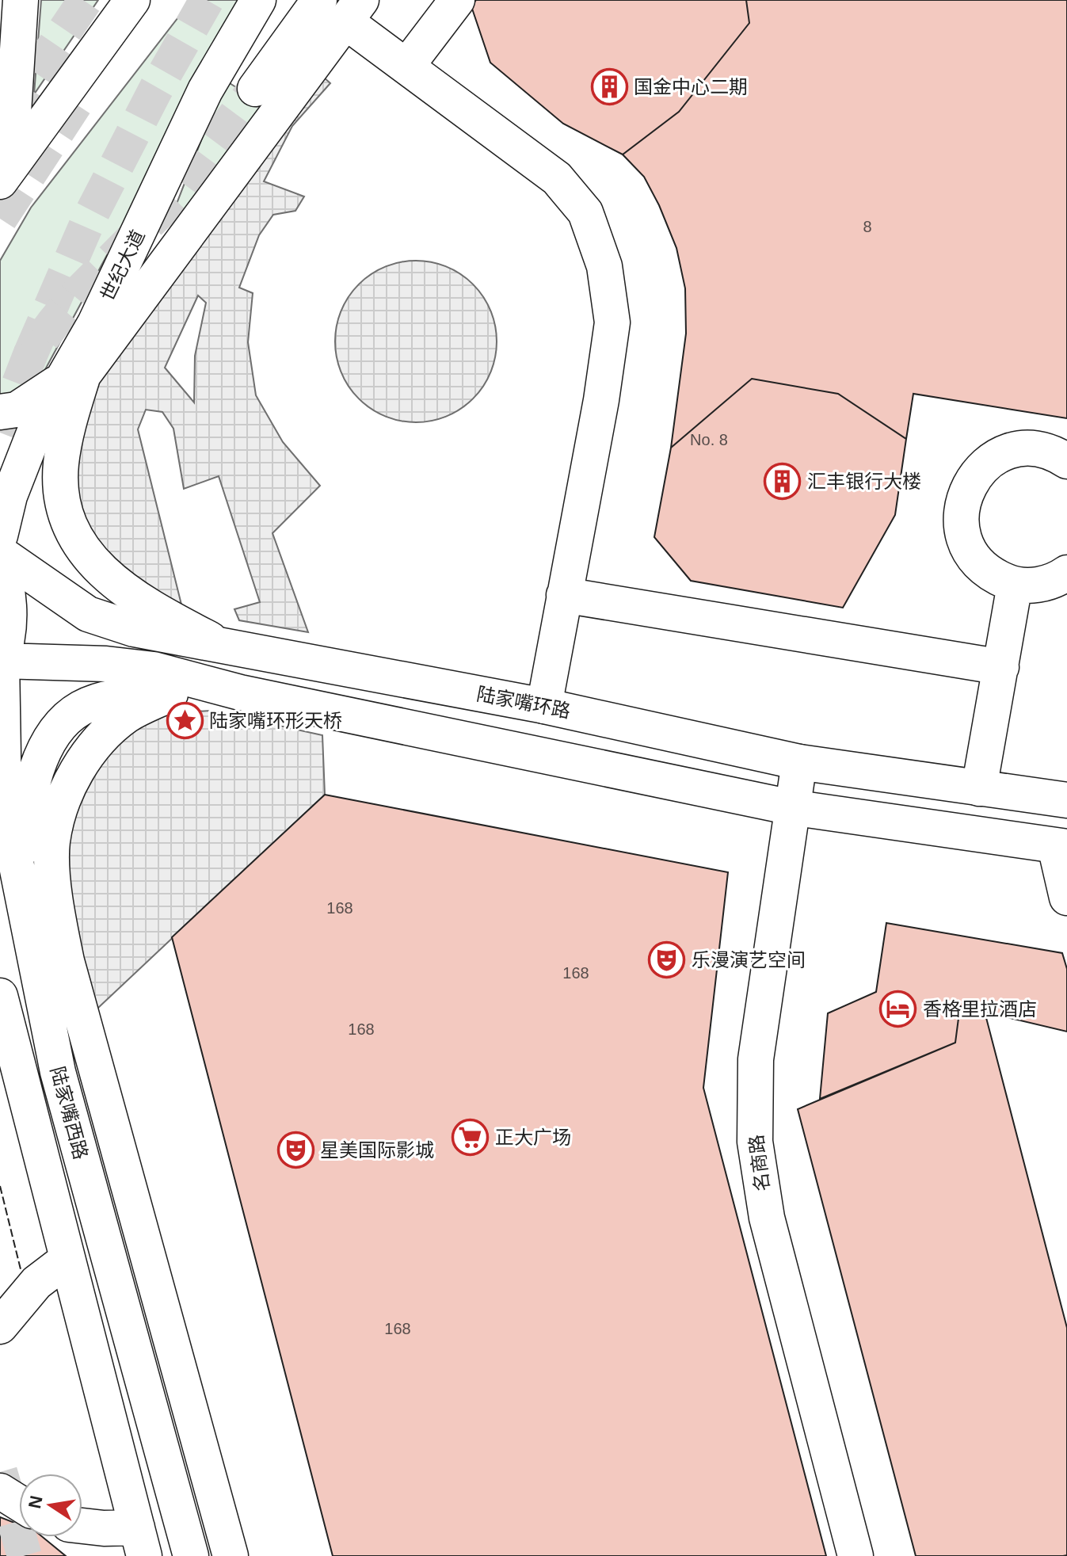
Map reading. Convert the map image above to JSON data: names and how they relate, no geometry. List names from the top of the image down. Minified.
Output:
{"streets":{"main road":["世纪大道","陆家嘴环路","陆家嘴西路","名商路"]},"crossings":[["陆家嘴环路","名商路"]],"places":{"building":["国金中心二期","汇丰银行大楼"],"place":["陆家嘴环形天桥"],"theatre":["乐漫演艺空间","星美国际影城"],"hotel":["香格里拉酒店"],"supermarket":["正大广场"]},"house_numbers":["8","No. 8","168","168","168","168"],"north":"left"}
